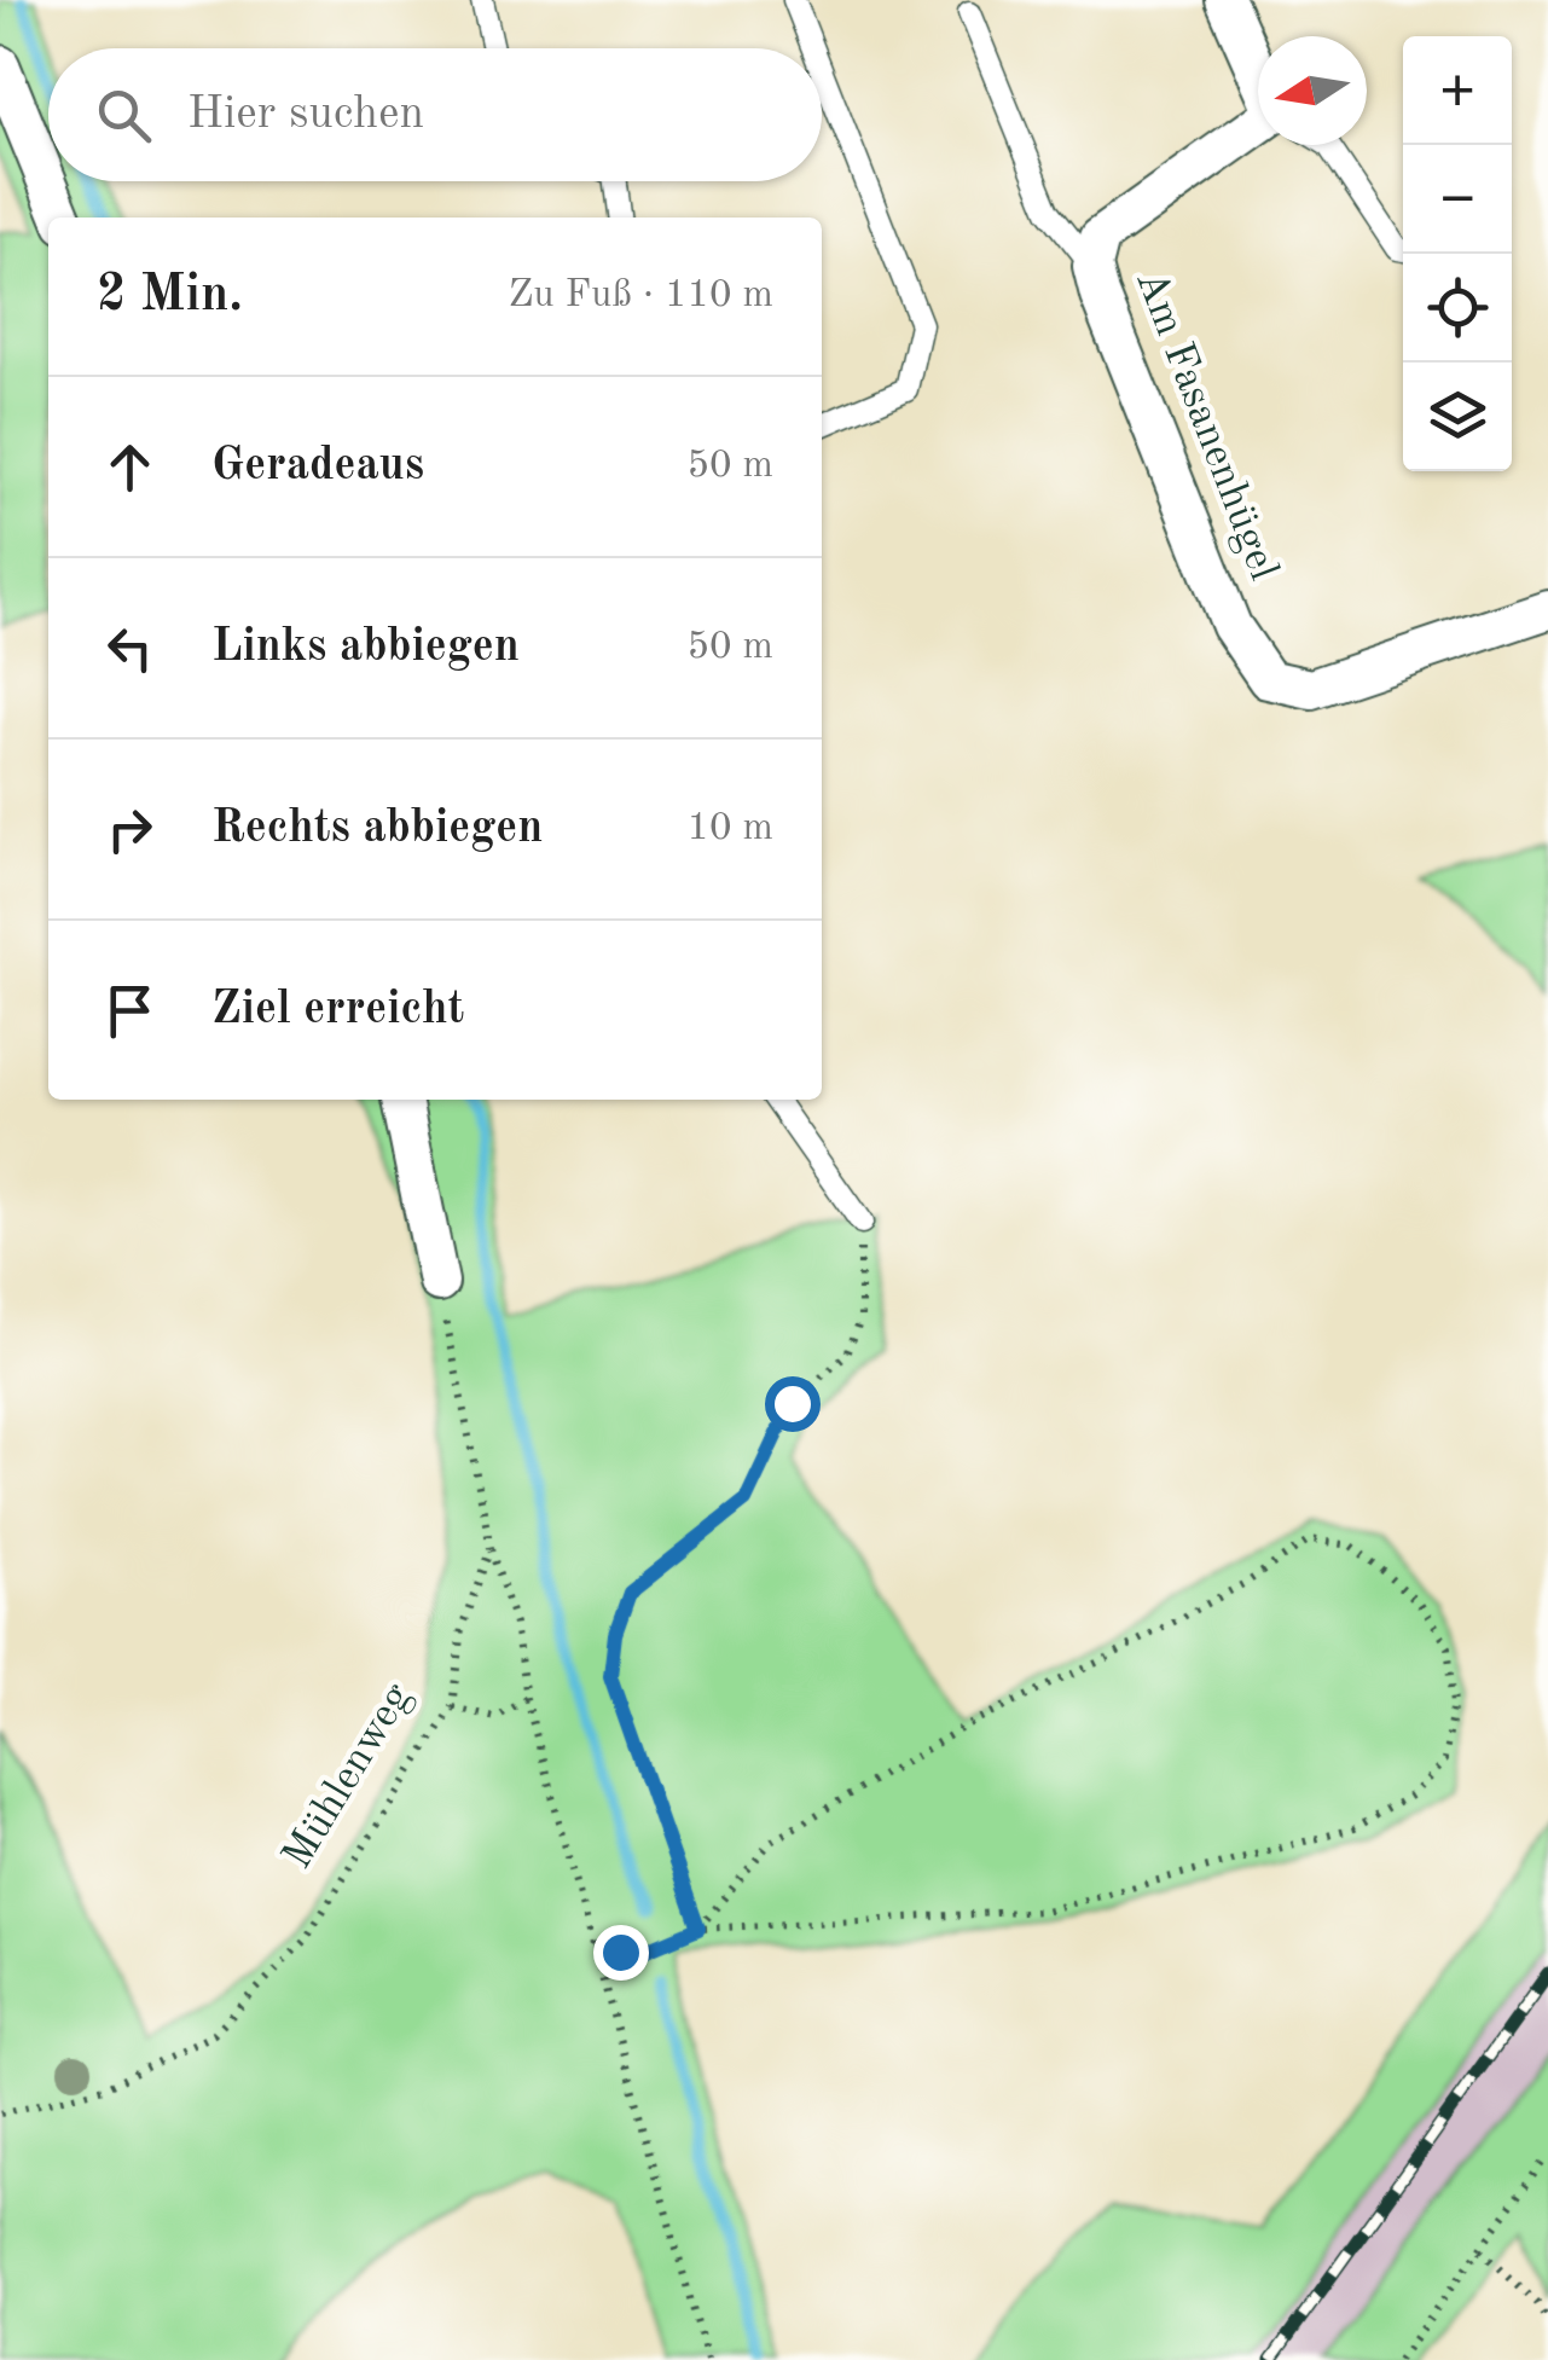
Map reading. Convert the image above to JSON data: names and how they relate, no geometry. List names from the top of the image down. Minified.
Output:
{"streets":{"street":["Am Fasanenhügel"],"path":["Mühlenweg"]},"north":"left","page":{"map_buttons":["+","−"],"search":"Hier suchen","heading":["2 Min.","Zu Fuß · 110 m"],"list":[["Geradeaus","50 m"],["Links abbiegen","50 m"],["Rechts abbiegen","10 m"],"Ziel erreicht"]}}
